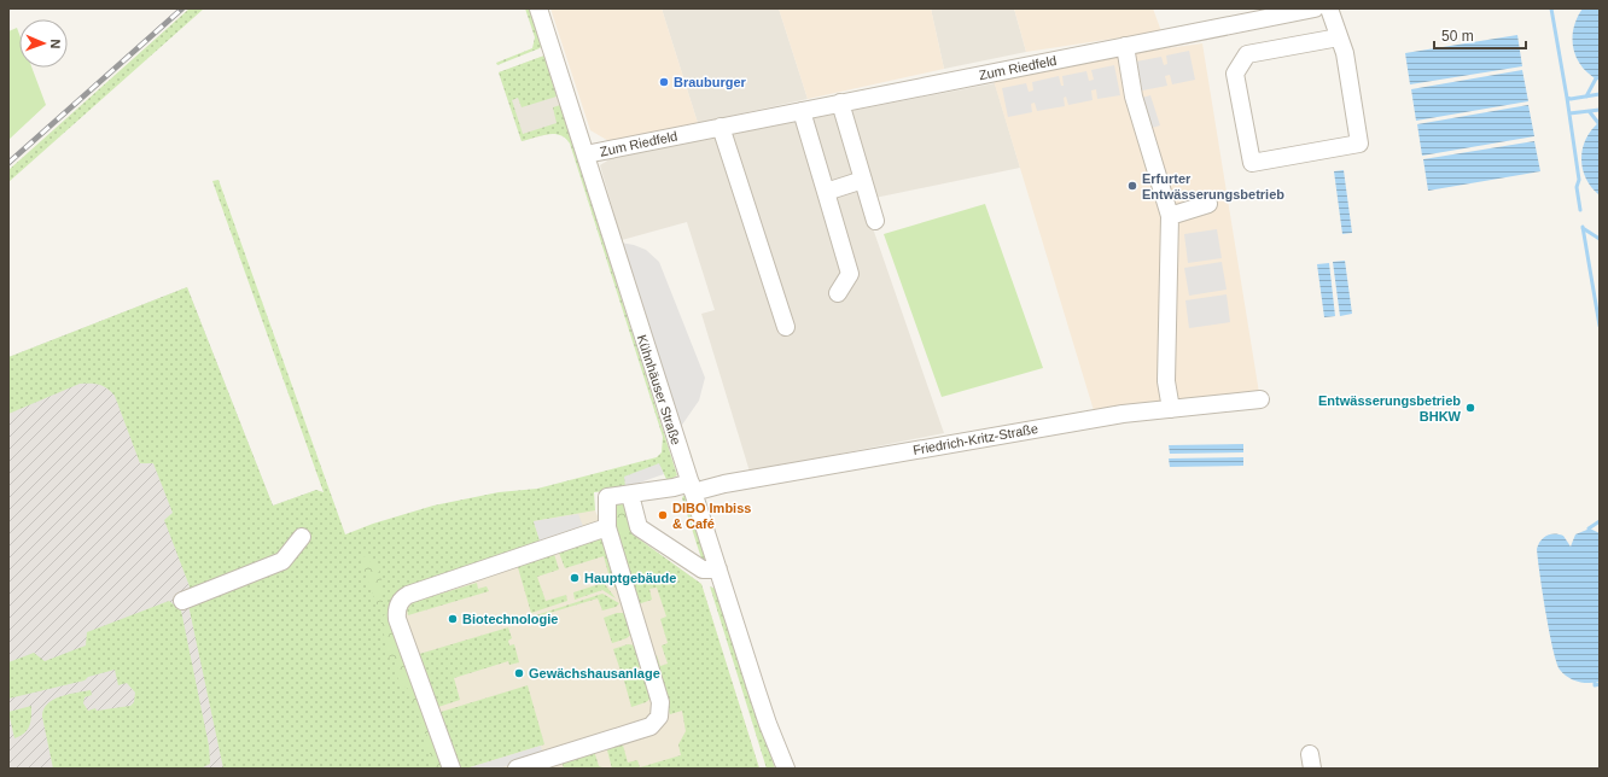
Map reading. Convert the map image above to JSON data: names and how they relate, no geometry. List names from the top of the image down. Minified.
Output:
{"streets":{"street":["Zum Riedfeld","Kühnhäuser Straße","Friedrich-Kritz-Straße"]},"crossings":[["Zum Riedfeld","Kühnhäuser Straße"],["Kühnhäuser Straße","Friedrich-Kritz-Straße"]],"places":["Brauburger","Erfurter Entwässerungsbetrieb","Entwässerungsbetrieb BHKW","DIBO Imbiss & Café","Hauptgebäude","Biotechnologie","Gewächshausanlage"],"scale_bar":"50 m","north":"right"}
